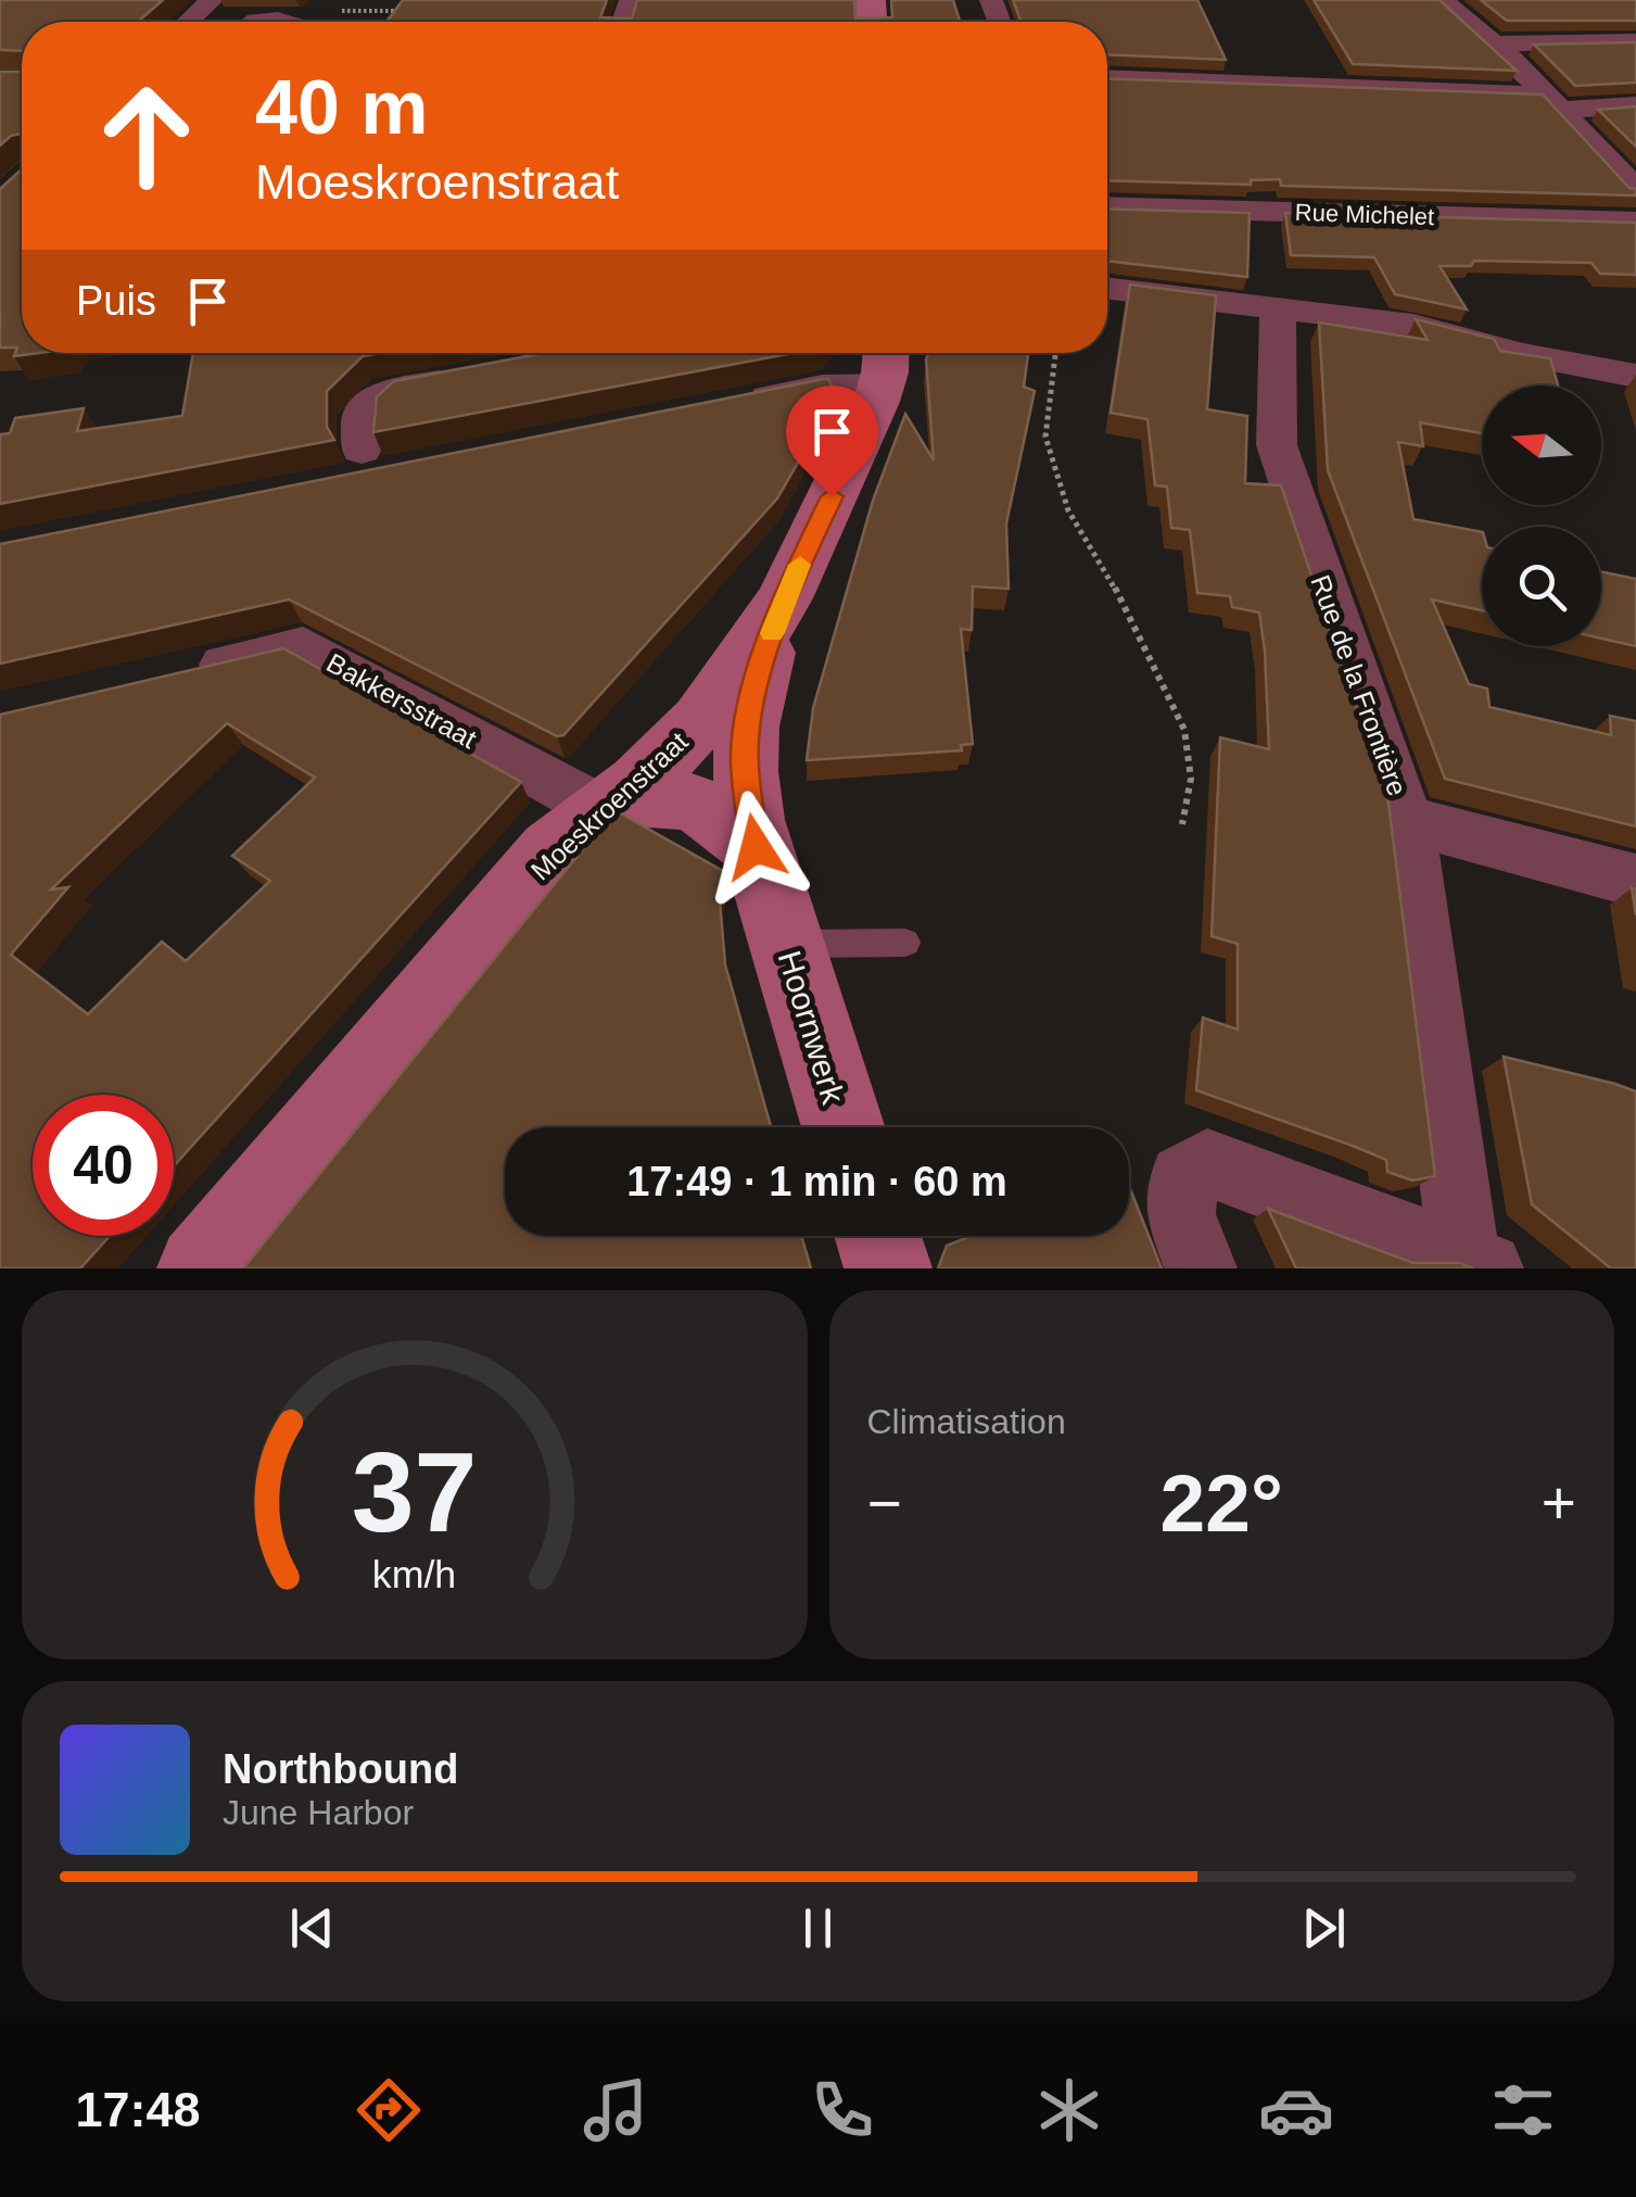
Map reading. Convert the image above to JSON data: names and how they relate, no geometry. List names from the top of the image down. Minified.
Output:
{"streets":{"street":["Rue Michelet","Rue de la Frontière","Bakkersstraat","Moeskroenstraat","Hoornwerk"]},"crossings":[["Bakkersstraat","Moeskroenstraat"],["Moeskroenstraat","Hoornwerk"]],"north":"left","page":{"turn":["40 m","Moeskroenstraat"],"then":"Puis","limit":"40","trip":"17:49 · 1 min · 60 m","tile":"Climatisation","heat":["−","22°","+"],"song":["Northbound","June Harbor"],"tabs":"17:48","gauge":["37","km/h"]}}
